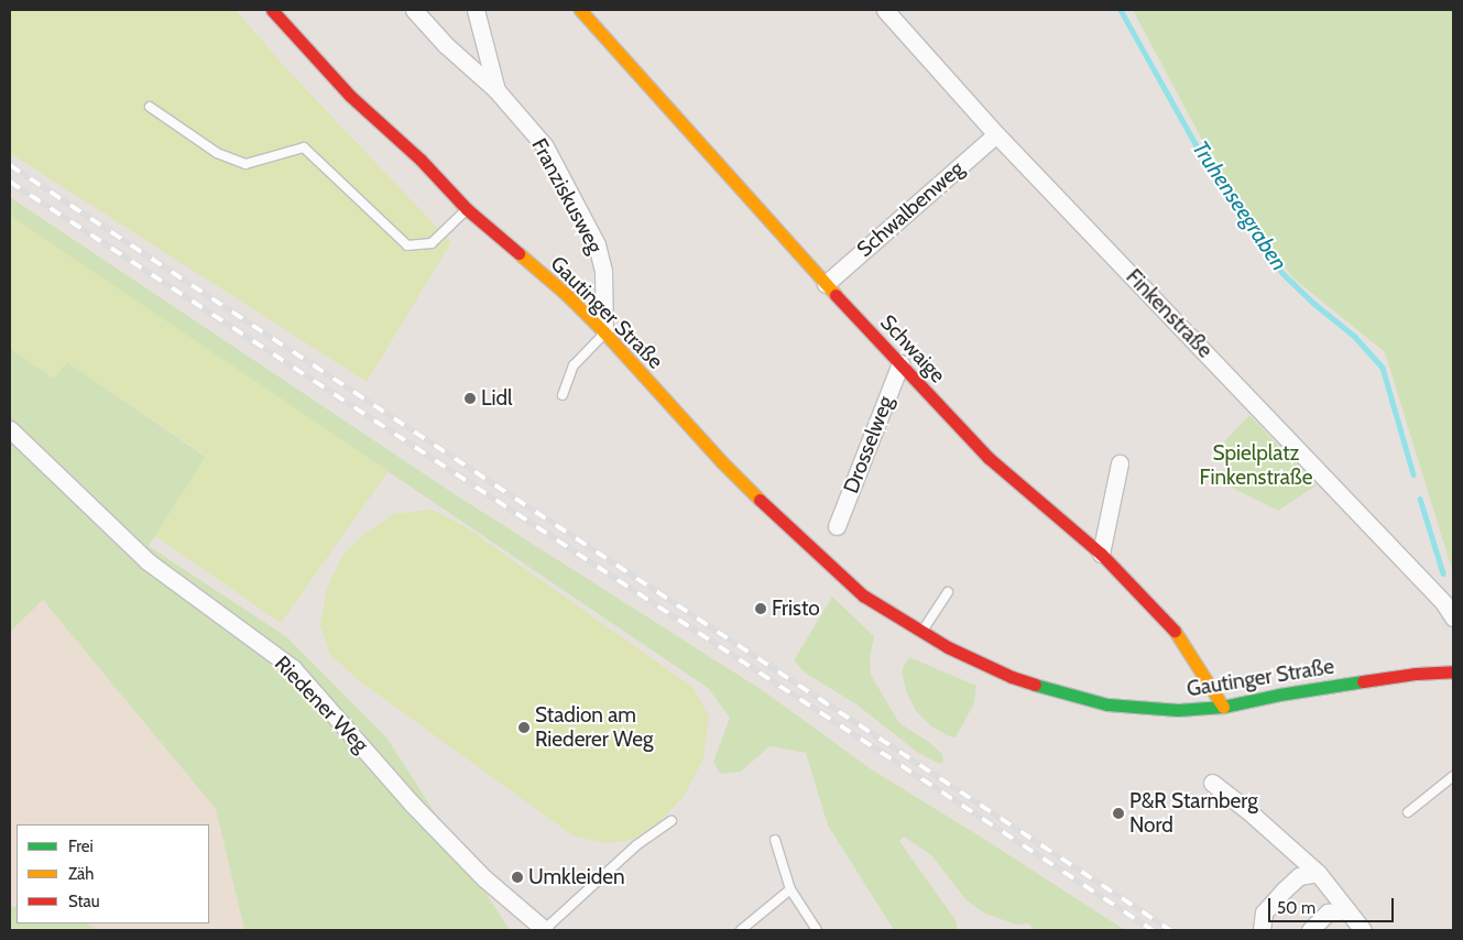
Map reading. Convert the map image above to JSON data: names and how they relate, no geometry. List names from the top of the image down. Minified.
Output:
{"streets":{"main road":["Gautinger Straße","Schwaige"],"street":["Franziskusweg","Schwalbenweg","Finkenstraße","Drosselweg","Riedener Weg"]},"crossings":[["Franziskusweg","Gautinger Straße"],["Schwalbenweg","Finkenstraße"],["Schwalbenweg","Schwaige"],["Gautinger Straße","Schwaige"],["Schwaige","Drosselweg"]],"water":["Truhenseegraben"],"parks":["Spielplatz Finkenstraße"],"places":["Lidl","Fristo","Stadion am Riederer Weg","P&R Starnberg Nord","Umkleiden"],"legend":["Frei","Zäh","Stau"],"scale_bar":"50 m"}
